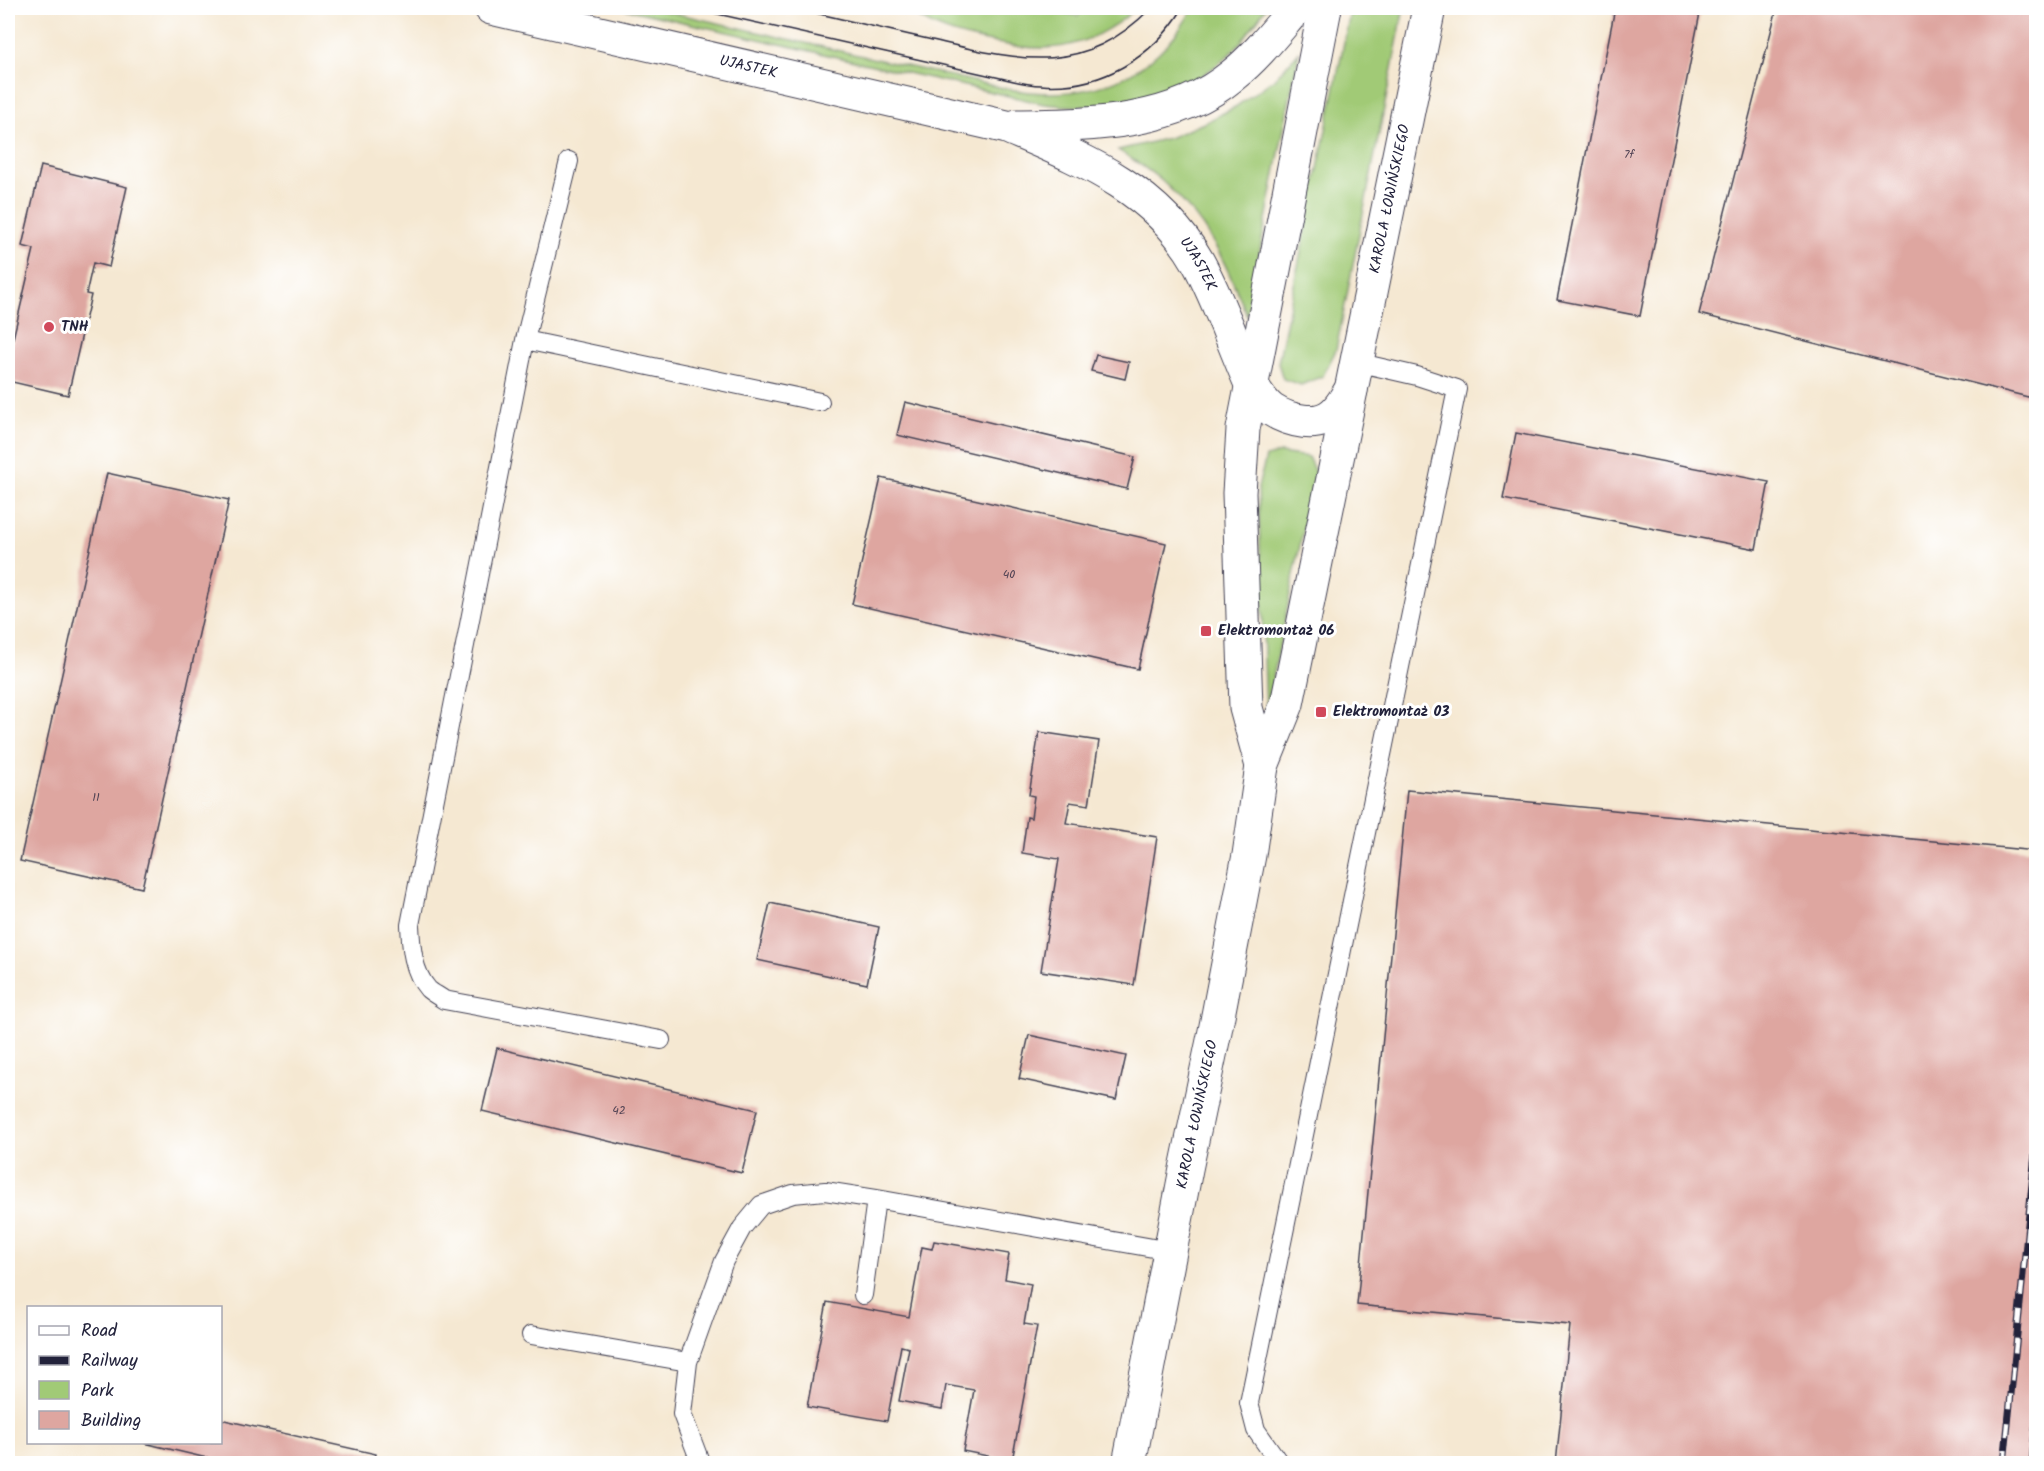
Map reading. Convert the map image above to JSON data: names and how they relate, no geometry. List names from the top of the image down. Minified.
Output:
{"streets":{"street":["UJASTEK","KAROLA ŁOWIŃSKIEGO"]},"crossings":[["UJASTEK","KAROLA ŁOWIŃSKIEGO"]],"places":{"other":["TNH"],"transit":["Elektromontaż 06","Elektromontaż 03"]},"house_numbers":["7f","40","11","42"],"legend":["Road","Railway","Park","Building"]}
